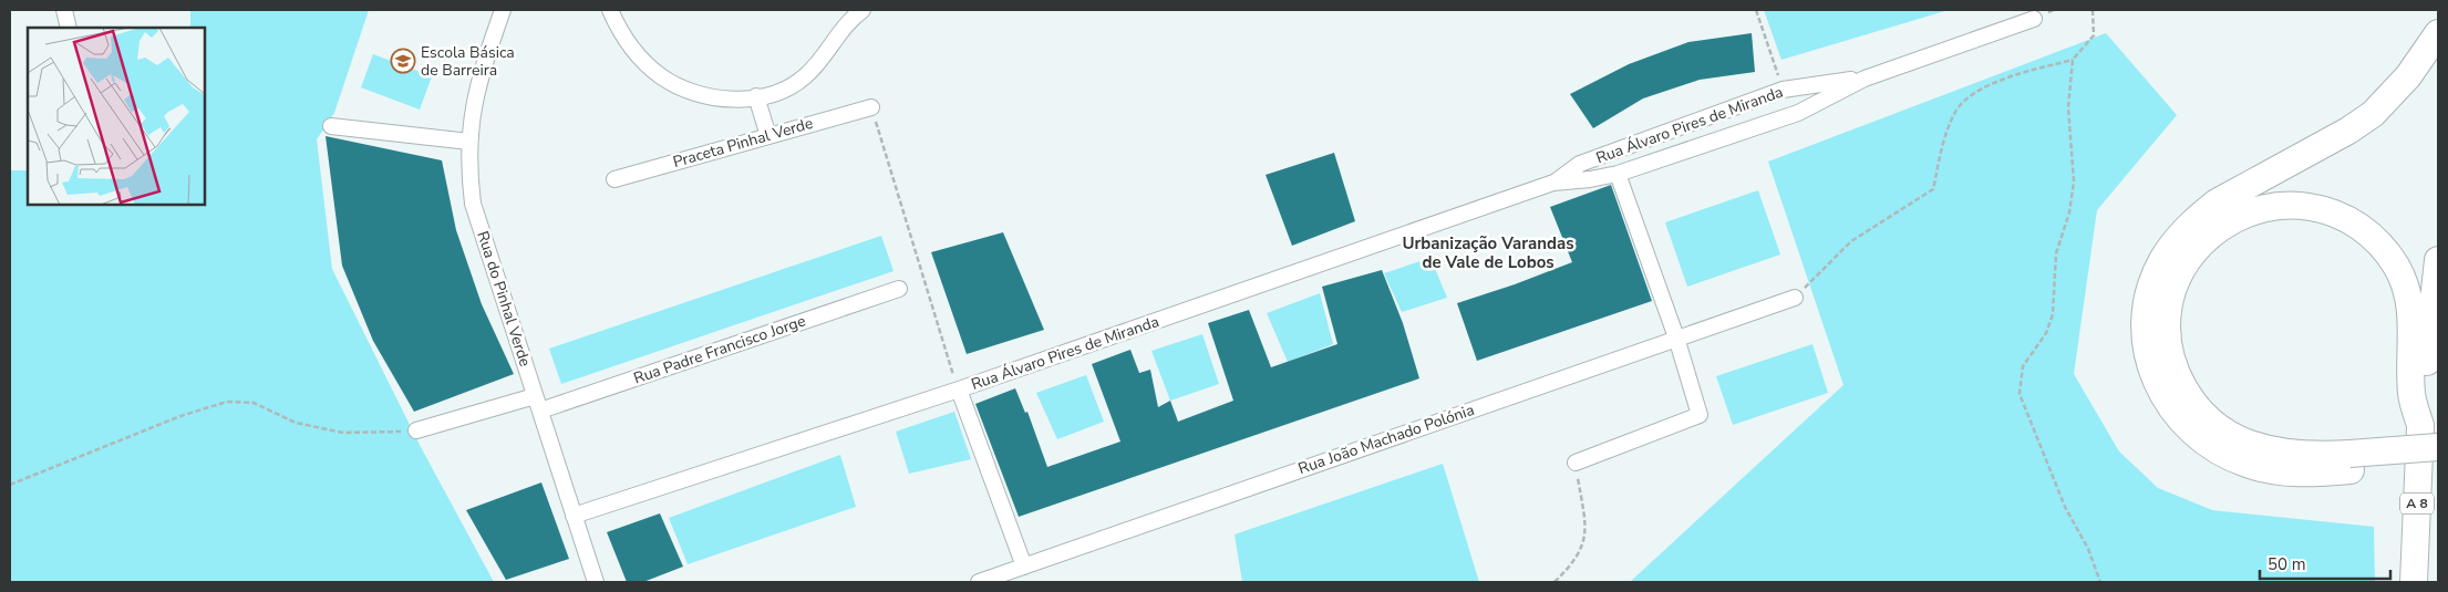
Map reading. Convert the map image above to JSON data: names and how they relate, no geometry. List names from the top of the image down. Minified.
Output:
{"streets":{"highway":["A 8"],"street":["Rua Álvaro Pires de Miranda","Praceta Pinhal Verde","Rua do Pinhal Verde","Rua Padre Francisco Jorge","Rua João Machado Polónia"]},"crossings":[["Rua Álvaro Pires de Miranda","Rua do Pinhal Verde"],["Rua do Pinhal Verde","Rua Padre Francisco Jorge"]],"districts":["Urbanização Varandas de Vale de Lobos"],"places":{"school or university":["Escola Básica de Barreira"]},"scale_bar":"50 m"}
